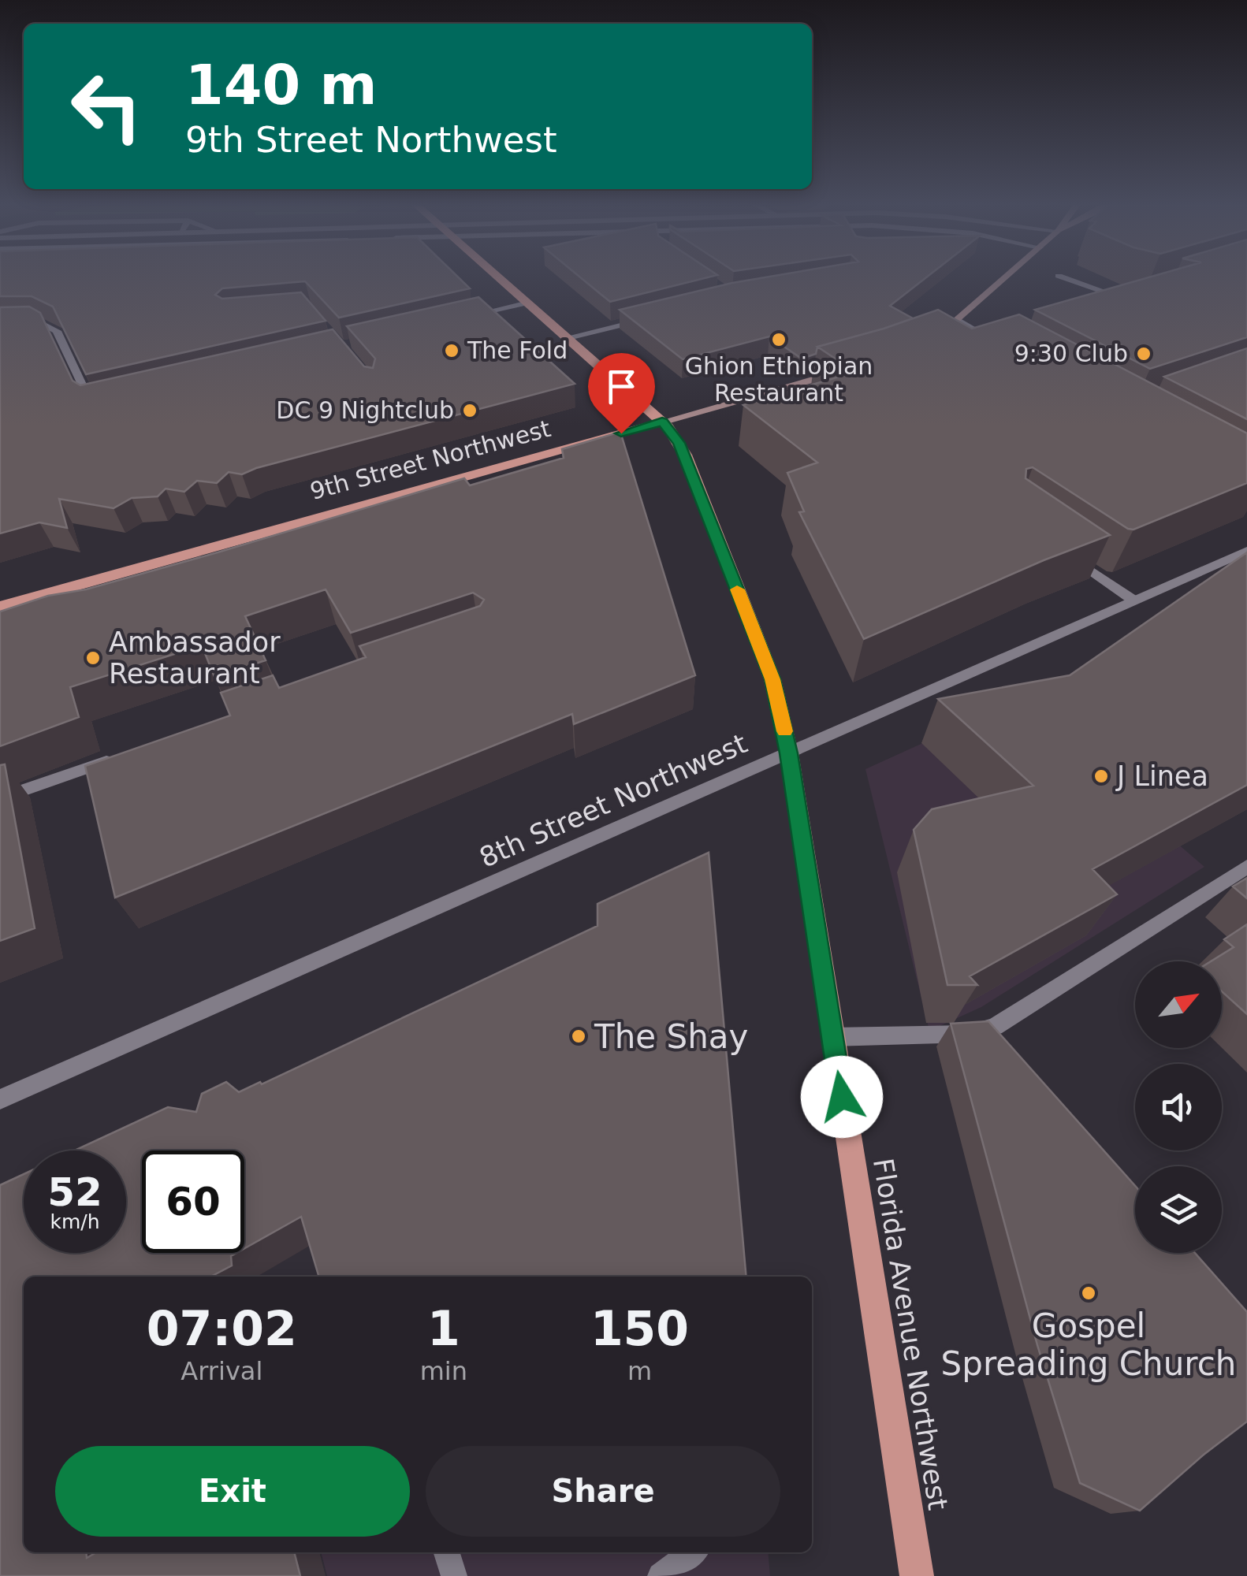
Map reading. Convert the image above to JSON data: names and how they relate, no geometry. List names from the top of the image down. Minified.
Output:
{"streets":{"main road":["9th Street Northwest","Florida Avenue Northwest"],"street":["8th Street Northwest"]},"crossings":[["9th Street Northwest","Florida Avenue Northwest"],["8th Street Northwest","Florida Avenue Northwest"]],"places":["Ghion Ethiopian Restaurant","The Fold","9:30 Club","DC 9 Nightclub","Ambassador Restaurant","J Linea","The Shay","Gospel Spreading Church"],"north":"top right","page":{"turn":["140 m","9th Street Northwest"],"speed":"52 km/h","limit":"60","eta":["07:02","Arrival","1","min","150","m"],"buttons":["Exit","Share"]}}
